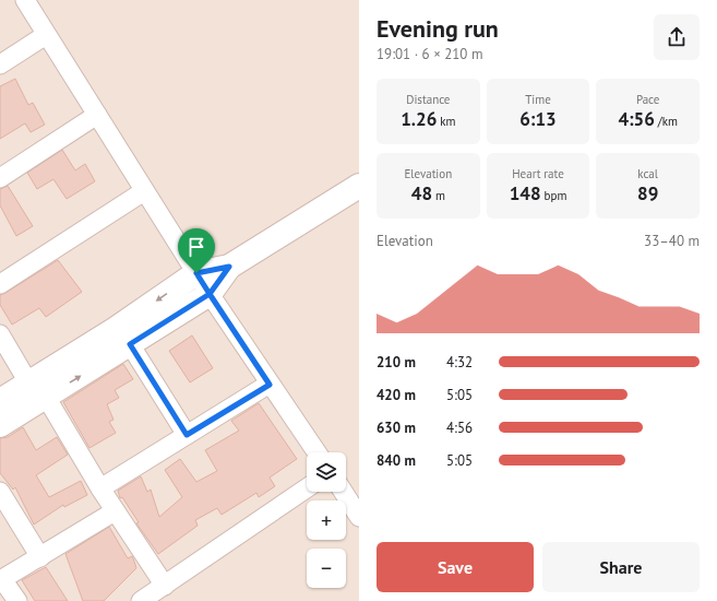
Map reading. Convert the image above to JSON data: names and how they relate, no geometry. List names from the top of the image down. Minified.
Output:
{"page":{"heading":["Evening run","19:01 · 6 × 210 m"],"stats":[["Distance","1.26 km"],["Time","6:13"],["Pace","4:56 /km"],["Elevation","48 m"],["Heart rate","148 bpm"],["kcal","89"]],"chart":["Elevation","33–40 m"],"list":[{"name":"210 m","note":"4:32"},{"name":"420 m","note":"5:05"},{"name":"630 m","note":"4:56"},{"name":"840 m","note":"5:05"}],"map_buttons":["+","−"],"buttons":["Save","Share"]}}
